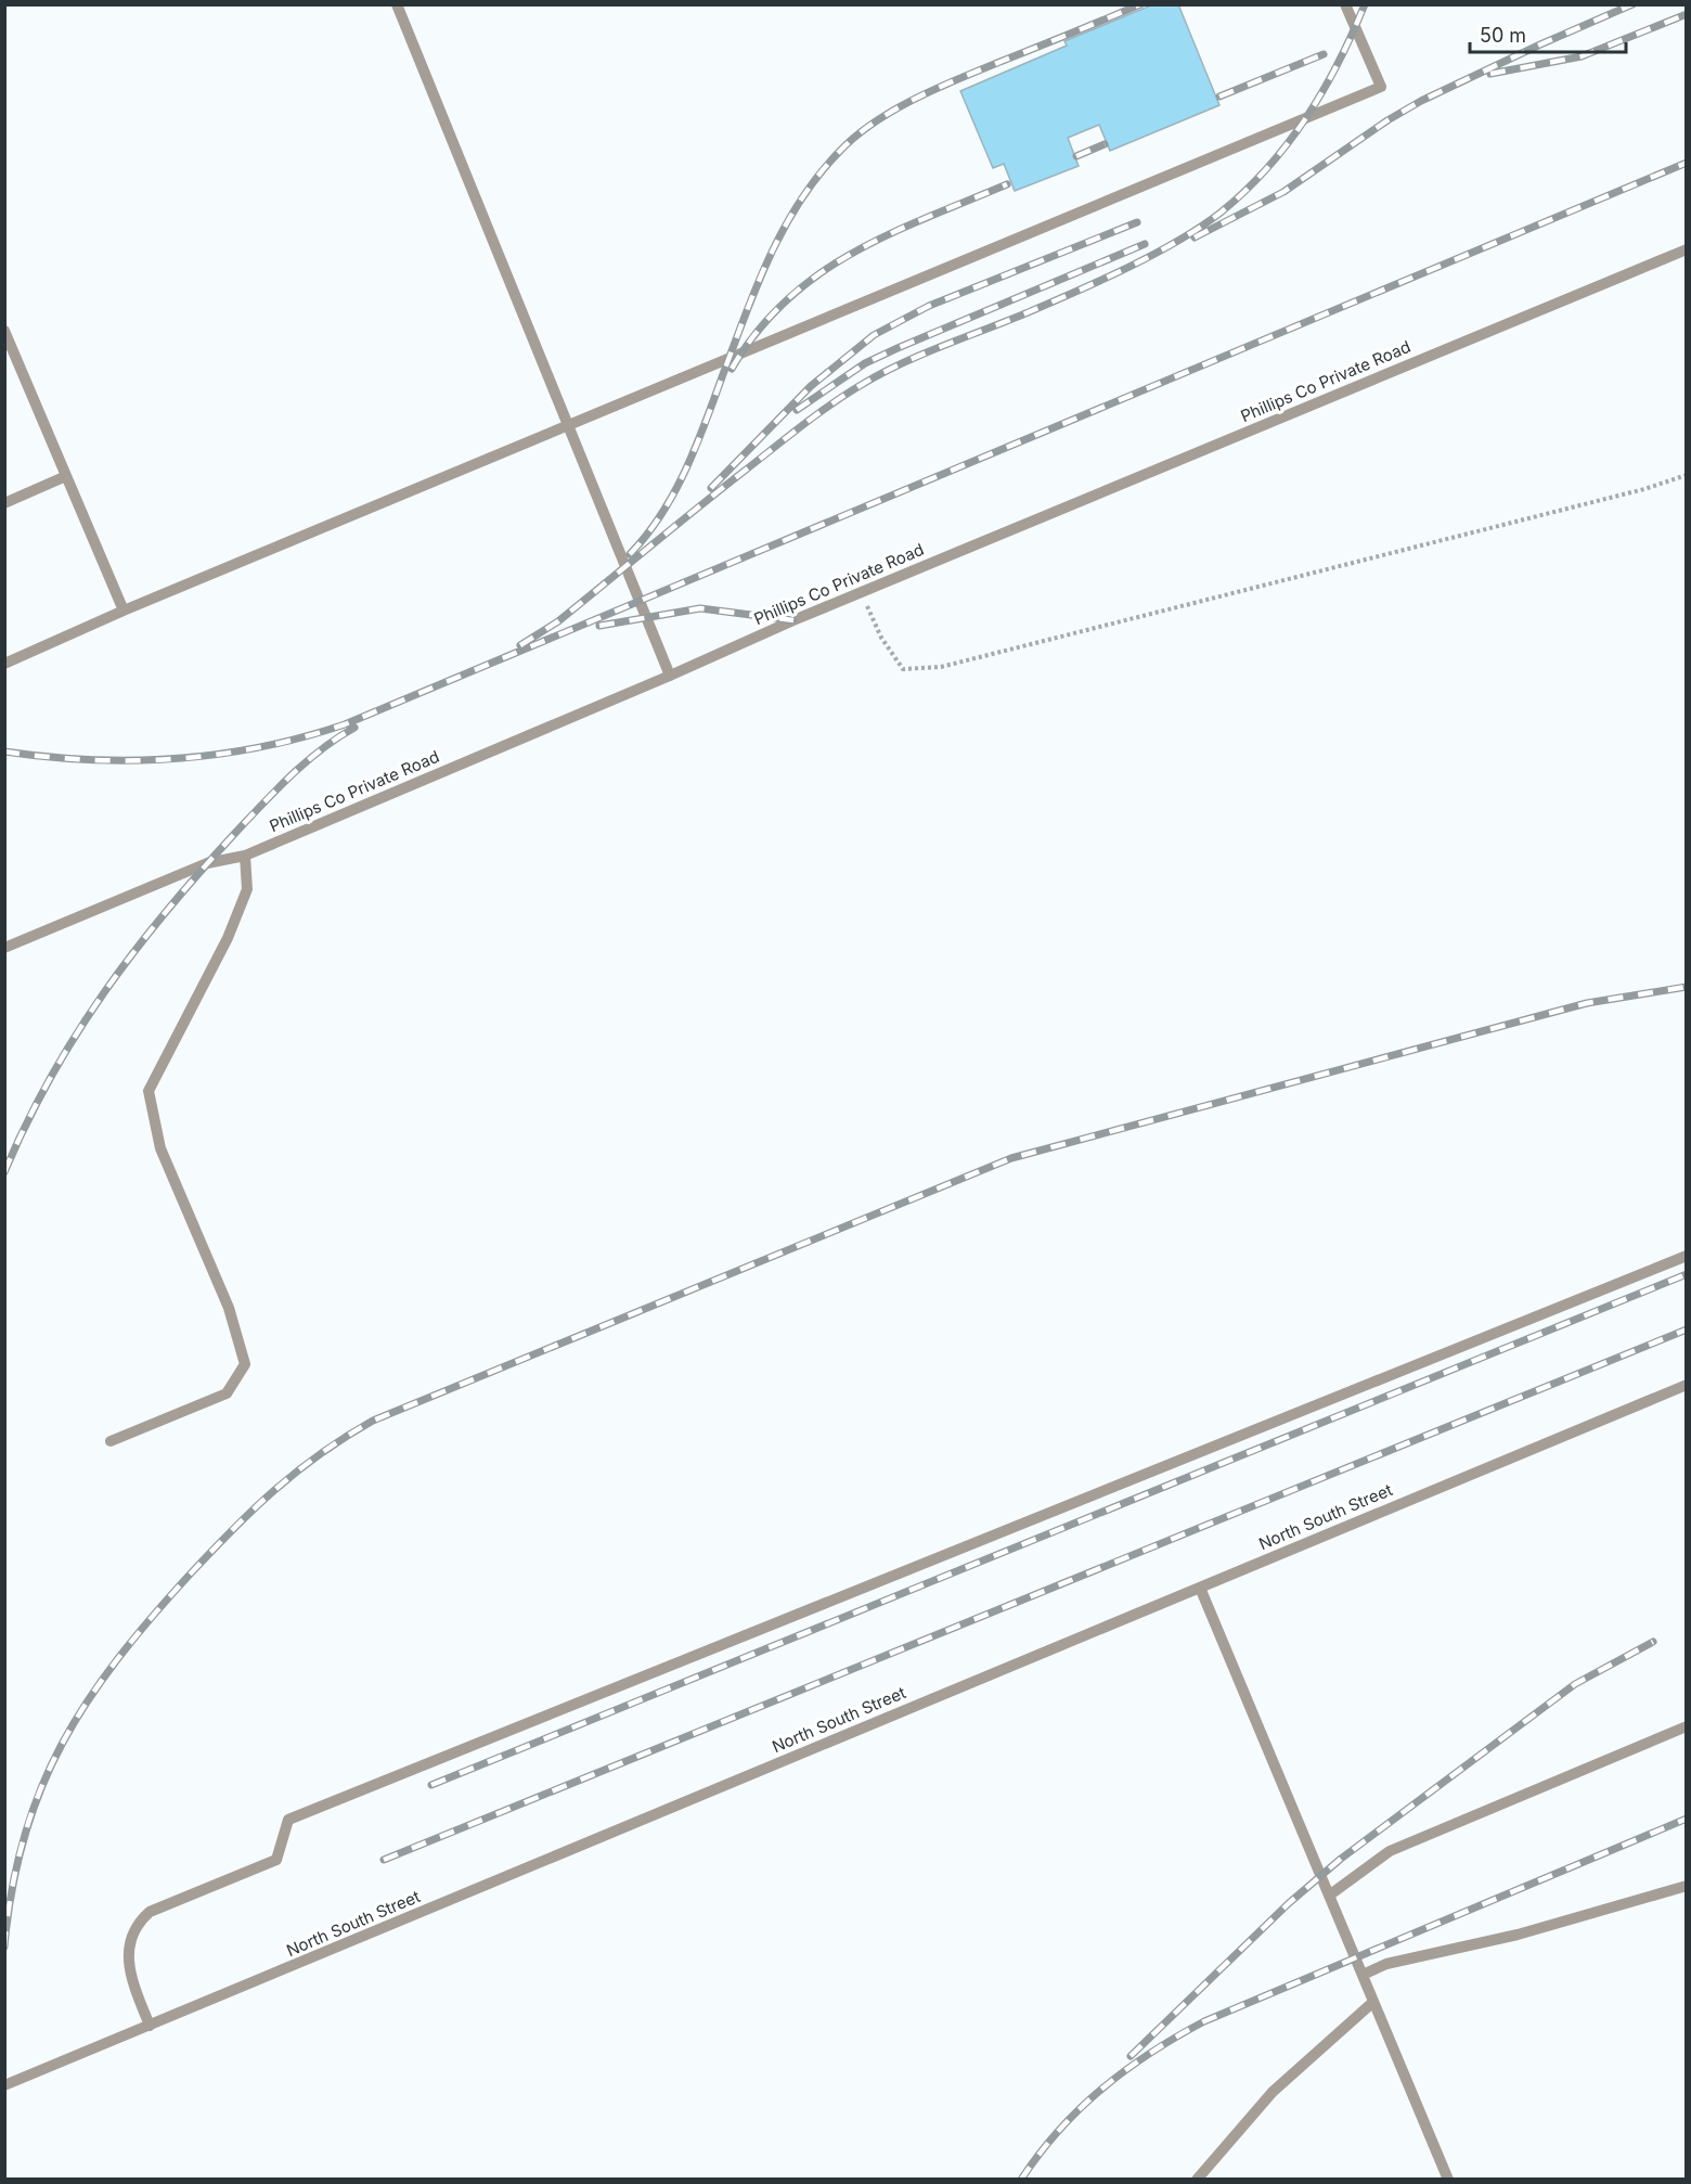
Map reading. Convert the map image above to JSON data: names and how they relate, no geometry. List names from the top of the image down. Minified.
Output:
{"streets":{"lane":["Phillips Co Private Road","North South Street"]},"scale_bar":"50 m"}
